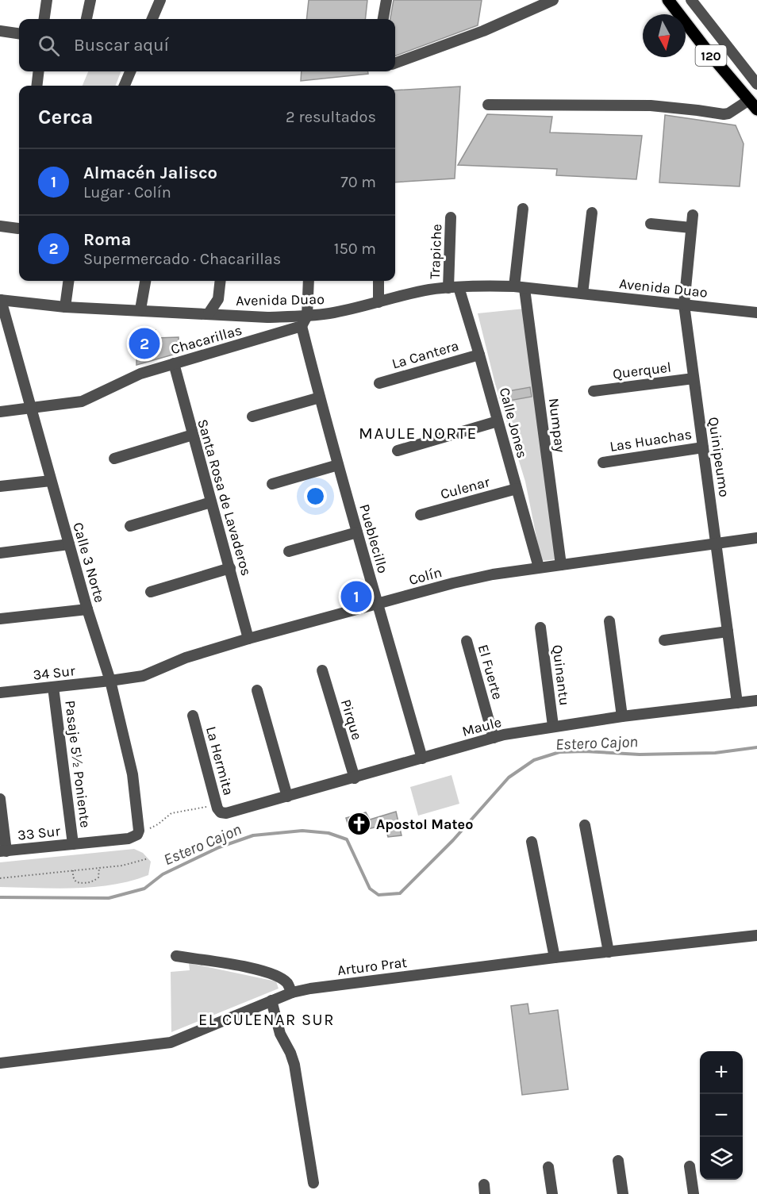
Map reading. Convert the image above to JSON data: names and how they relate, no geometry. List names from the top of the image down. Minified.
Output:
{"streets":{"main road":["120"],"street":["Trapiche","Avenida Duao","Chacarillas","La Cantera","Querquel","Calle Jones","Numpay","Las Huachas","Quinipeumo","Culenar","Santa Rosa de Lavaderos","Pueblecillo","Calle 3 Norte","Colín","El Fuerte","34 Sur","Quinantu","Pirque","Maule","La Hermita","Pasaje 5½ Poniente","33 Sur","Arturo Prat"]},"crossings":[["Trapiche","Avenida Duao"],["Trapiche","Calle Jones"],["Avenida Duao","Calle Jones"],["Avenida Duao","Numpay"],["Avenida Duao","Quinipeumo"],["Avenida Duao","Calle 3 Norte"],["Chacarillas","Santa Rosa de Lavaderos"],["Chacarillas","Pueblecillo"],["Chacarillas","Calle 3 Norte"],["La Cantera","Calle Jones"],["Querquel","Quinipeumo"],["Calle Jones","Culenar"],["Calle Jones","Colín"],["Numpay","Colín"],["Las Huachas","Quinipeumo"],["Quinipeumo","Colín"],["Quinipeumo","Maule"],["Santa Rosa de Lavaderos","Colín"],["Pueblecillo","Colín"],["Pueblecillo","Maule"],["Calle 3 Norte","Colín"],["Calle 3 Norte","34 Sur"],["Calle 3 Norte","33 Sur"],["Colín","34 Sur"],["El Fuerte","Maule"],["34 Sur","Pasaje 5½ Poniente"],["Quinantu","Maule"],["Pirque","Maule"],["Maule","La Hermita"],["Pasaje 5½ Poniente","33 Sur"]],"districts":["MAULE NORTE","EL CULENAR SUR"],"water":["Estero Cajon"],"places":{"church":["Apostol Mateo"]},"north":"bottom","page":{"search":"Buscar aquí","heading":["Cerca","2 resultados"],"list":[{"mark":"1","name":"Almacén Jalisco","note":"Lugar · Colín","value":"70 m"},{"mark":"2","name":"Roma","note":"Supermercado · Chacarillas","value":"150 m"}],"pins":["2","1"],"map_buttons":["+","−"]}}
